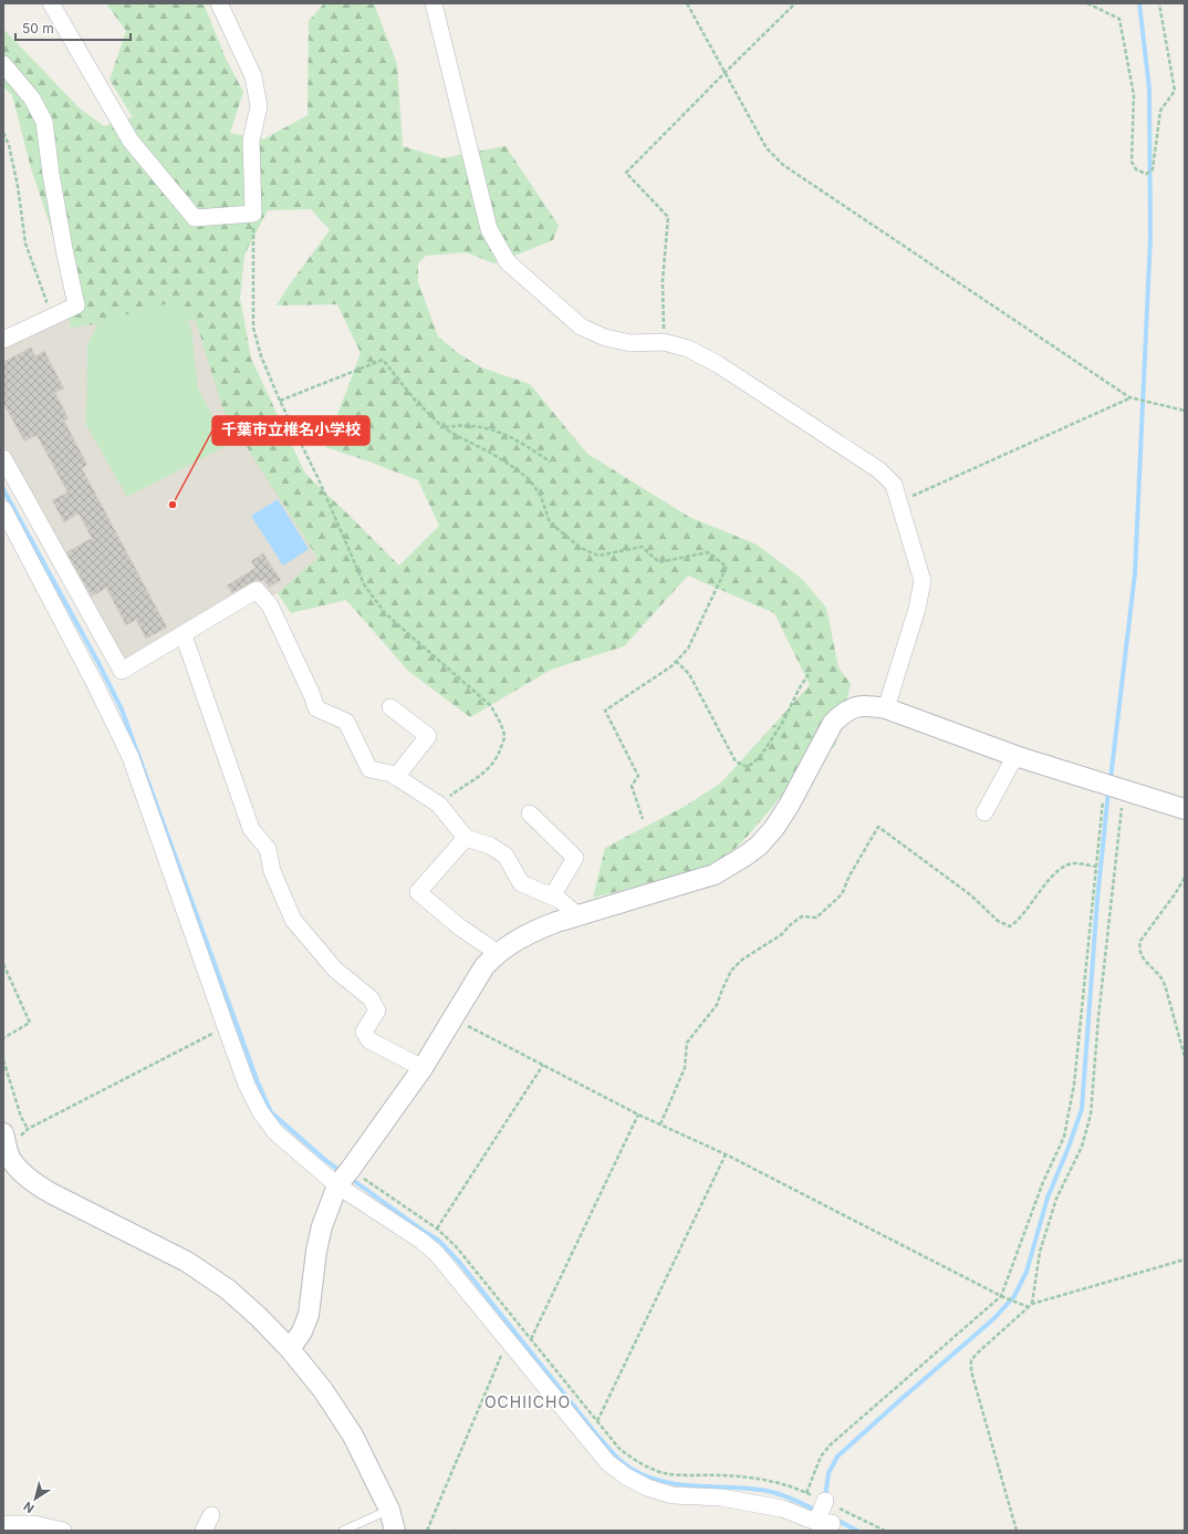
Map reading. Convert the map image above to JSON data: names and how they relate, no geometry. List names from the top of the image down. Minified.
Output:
{"districts":["OCHIICHO"],"places":["千葉市立椎名小学校"],"scale_bar":"50 m","north":"bottom left"}
